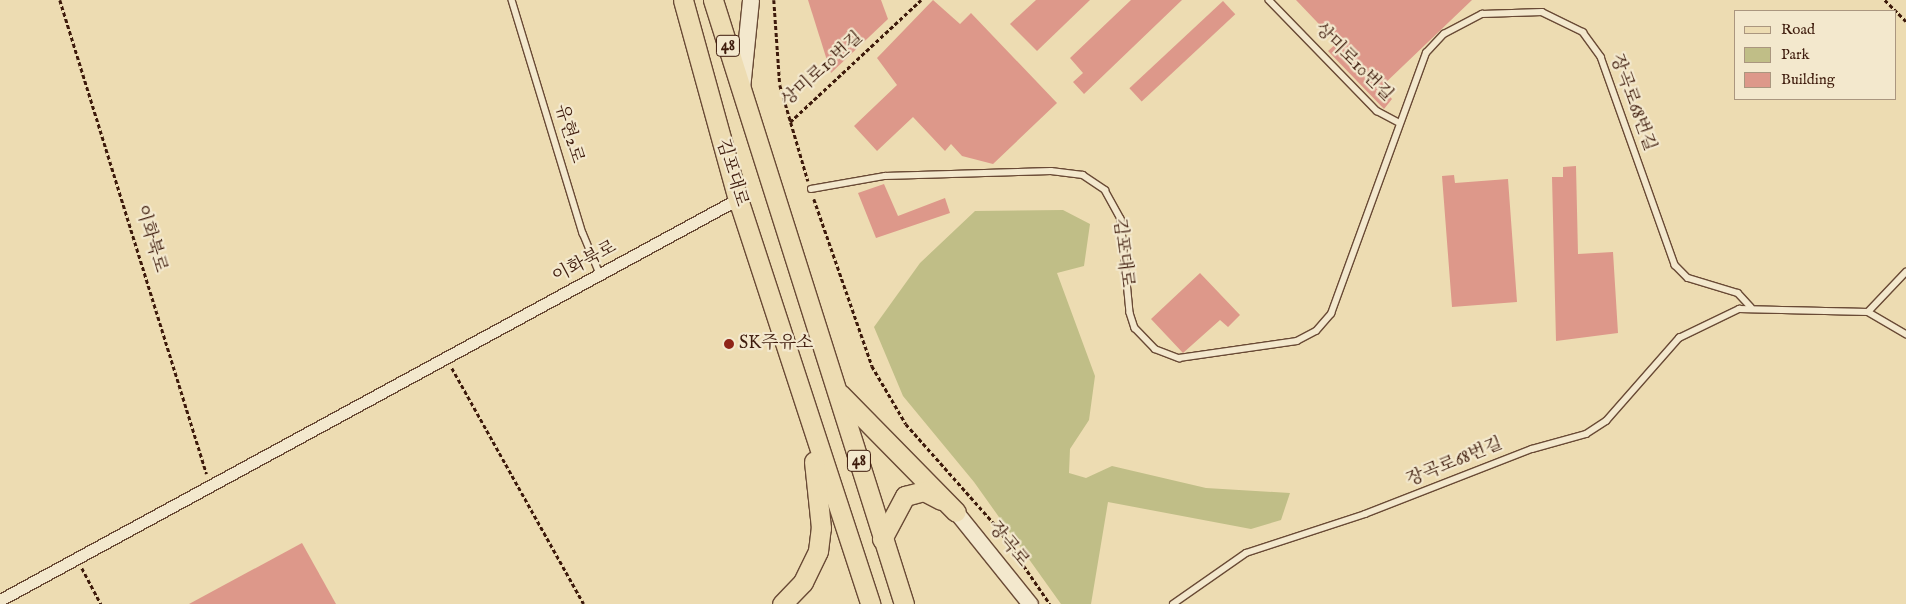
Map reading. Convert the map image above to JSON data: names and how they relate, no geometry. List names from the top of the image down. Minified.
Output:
{"streets":{"main road":["48","김포대로"],"street":["이화북로","장곡로"],"lane":["상미로10번길","장곡로68번길","유현2로"]},"crossings":[["48","김포대로"],["상미로10번길","장곡로68번길"],["장곡로68번길","김포대로"],["유현2로","이화북로"],["김포대로","이화북로"]],"places":["SK주유소"],"legend":["Road","Park","Building"]}
